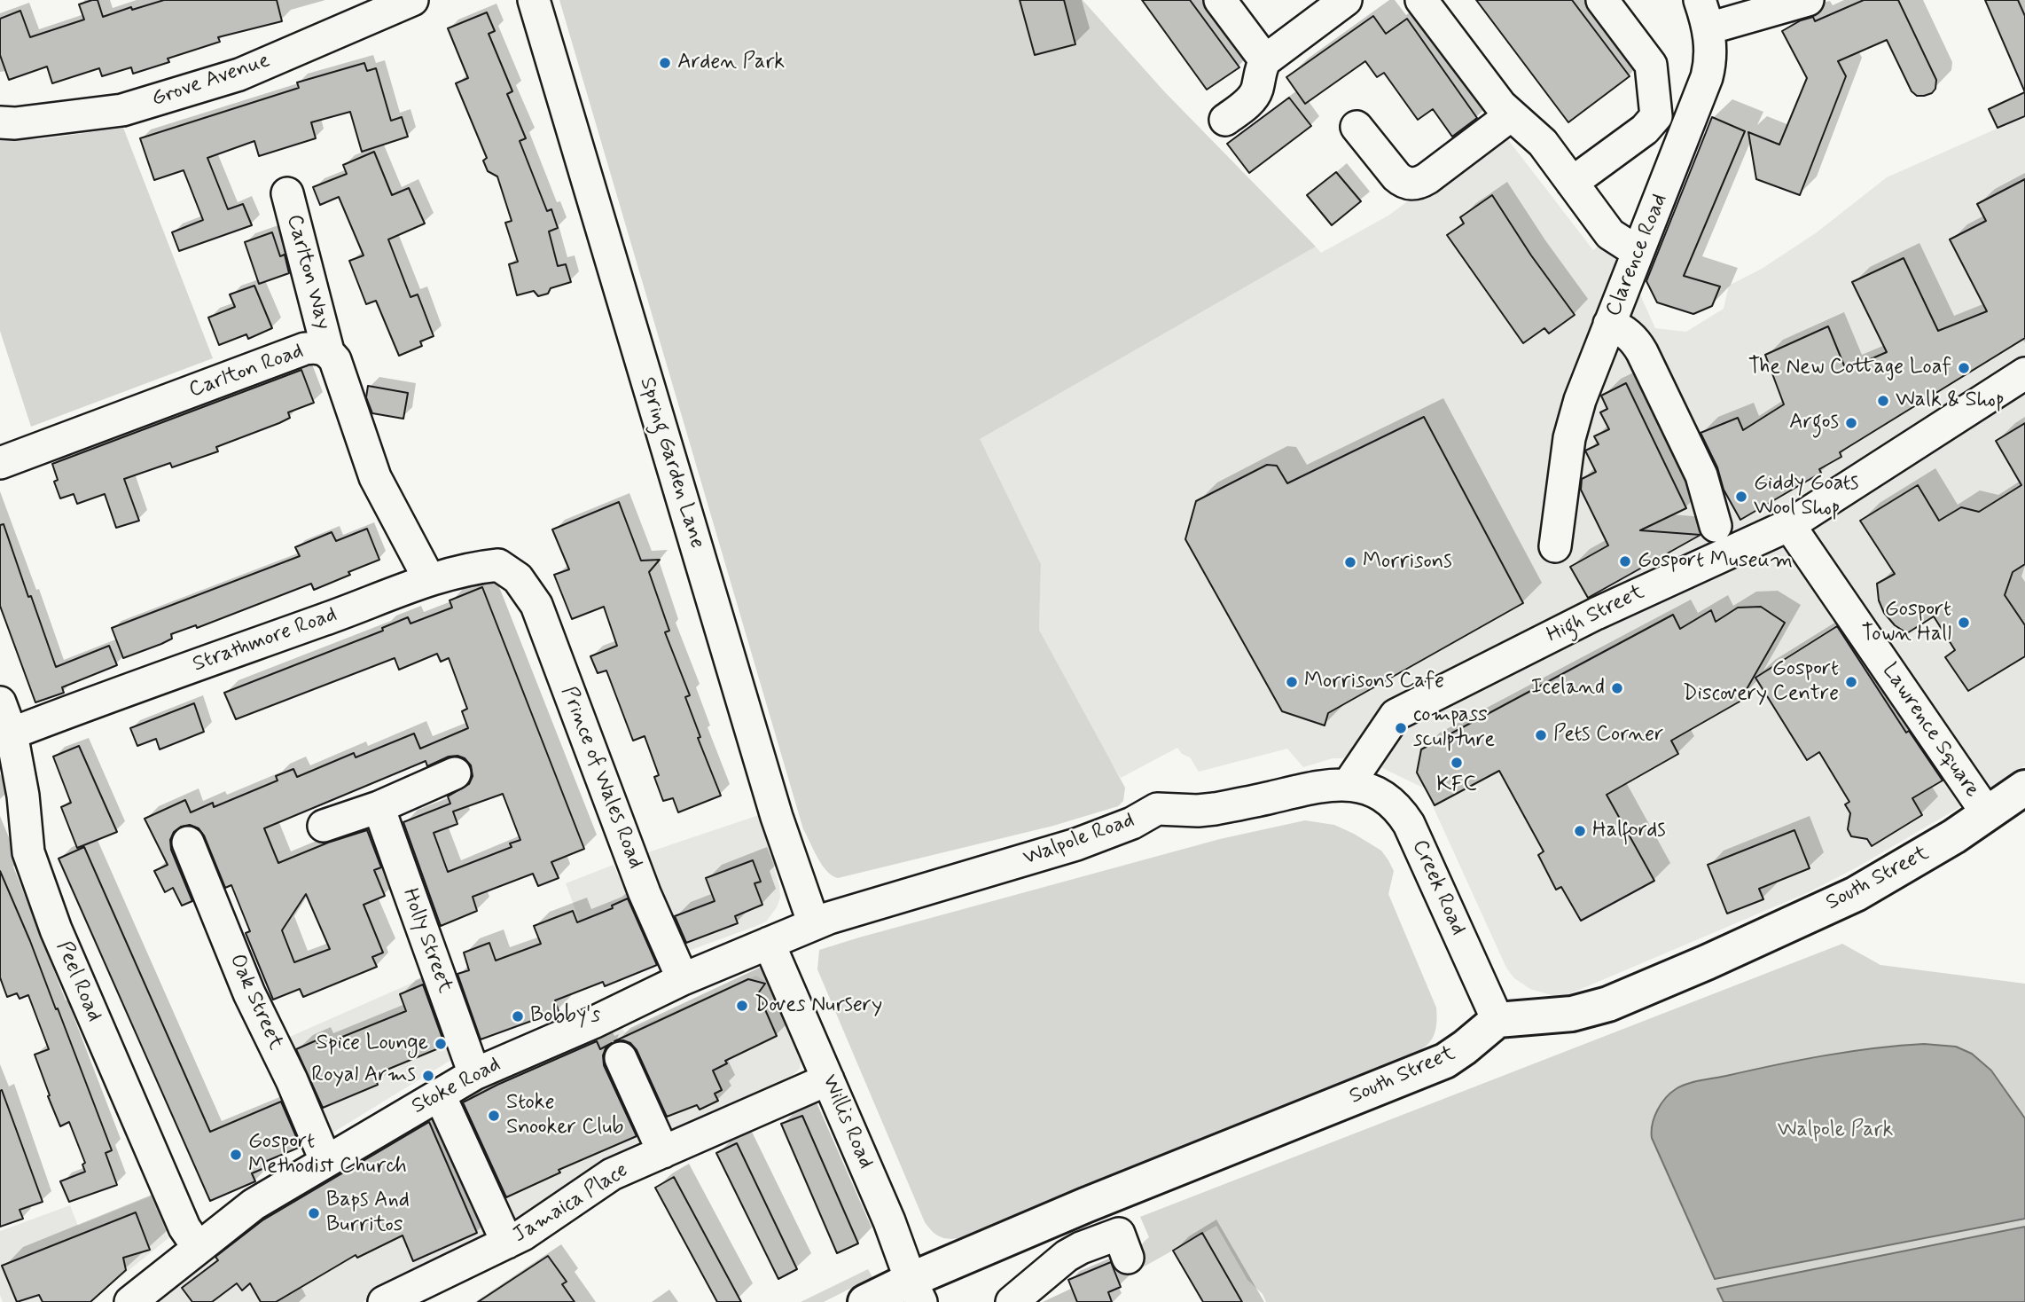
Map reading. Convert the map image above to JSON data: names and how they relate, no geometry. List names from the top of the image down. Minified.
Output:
{"streets":{"main road":["South Street"],"street":["Grove Avenue","Clarence Road","Carlton Way","Carlton Road","Spring Garden Lane","High Street","Strathmore Road","Lawrence Square","Prince of Wales Road","Walpole Road","Creek Road","Holly Street","Peel Road","Oak Street","Stoke Road","Willis Road","Jamaica Place"]},"crossings":[["Carlton Way","Carlton Road"],["Carlton Road","Strathmore Road"],["Spring Garden Lane","Walpole Road"],["Spring Garden Lane","Stoke Road"],["High Street","Lawrence Square"],["High Street","Walpole Road"],["High Street","Creek Road"],["Strathmore Road","Prince of Wales Road"],["Strathmore Road","Peel Road"],["Lawrence Square","South Street"],["Prince of Wales Road","Stoke Road"],["Walpole Road","Creek Road"],["Walpole Road","Stoke Road"],["South Street","Creek Road"],["South Street","Willis Road"],["Holly Street","Stoke Road"],["Peel Road","Stoke Road"],["Oak Street","Stoke Road"],["Stoke Road","Willis Road"],["Willis Road","Jamaica Place"]],"parks":["Walpole Park"],"places":["Arden Park","The New Cottage Loaf","Walk & Shop","Argos","Giddy Goats Wool Shop","Gosport Museum","Morrisons","Gosport Town Hall","Morrisons Cafe","Gosport Discovery Centre","Iceland","compass sculpture","Pets Corner","KFC","Halfords","Doves Nursery","Bobby's","Spice Lounge","Royal Arms","Stoke Snooker Club","Gosport Methodist Church","Baps And Burritos"]}
